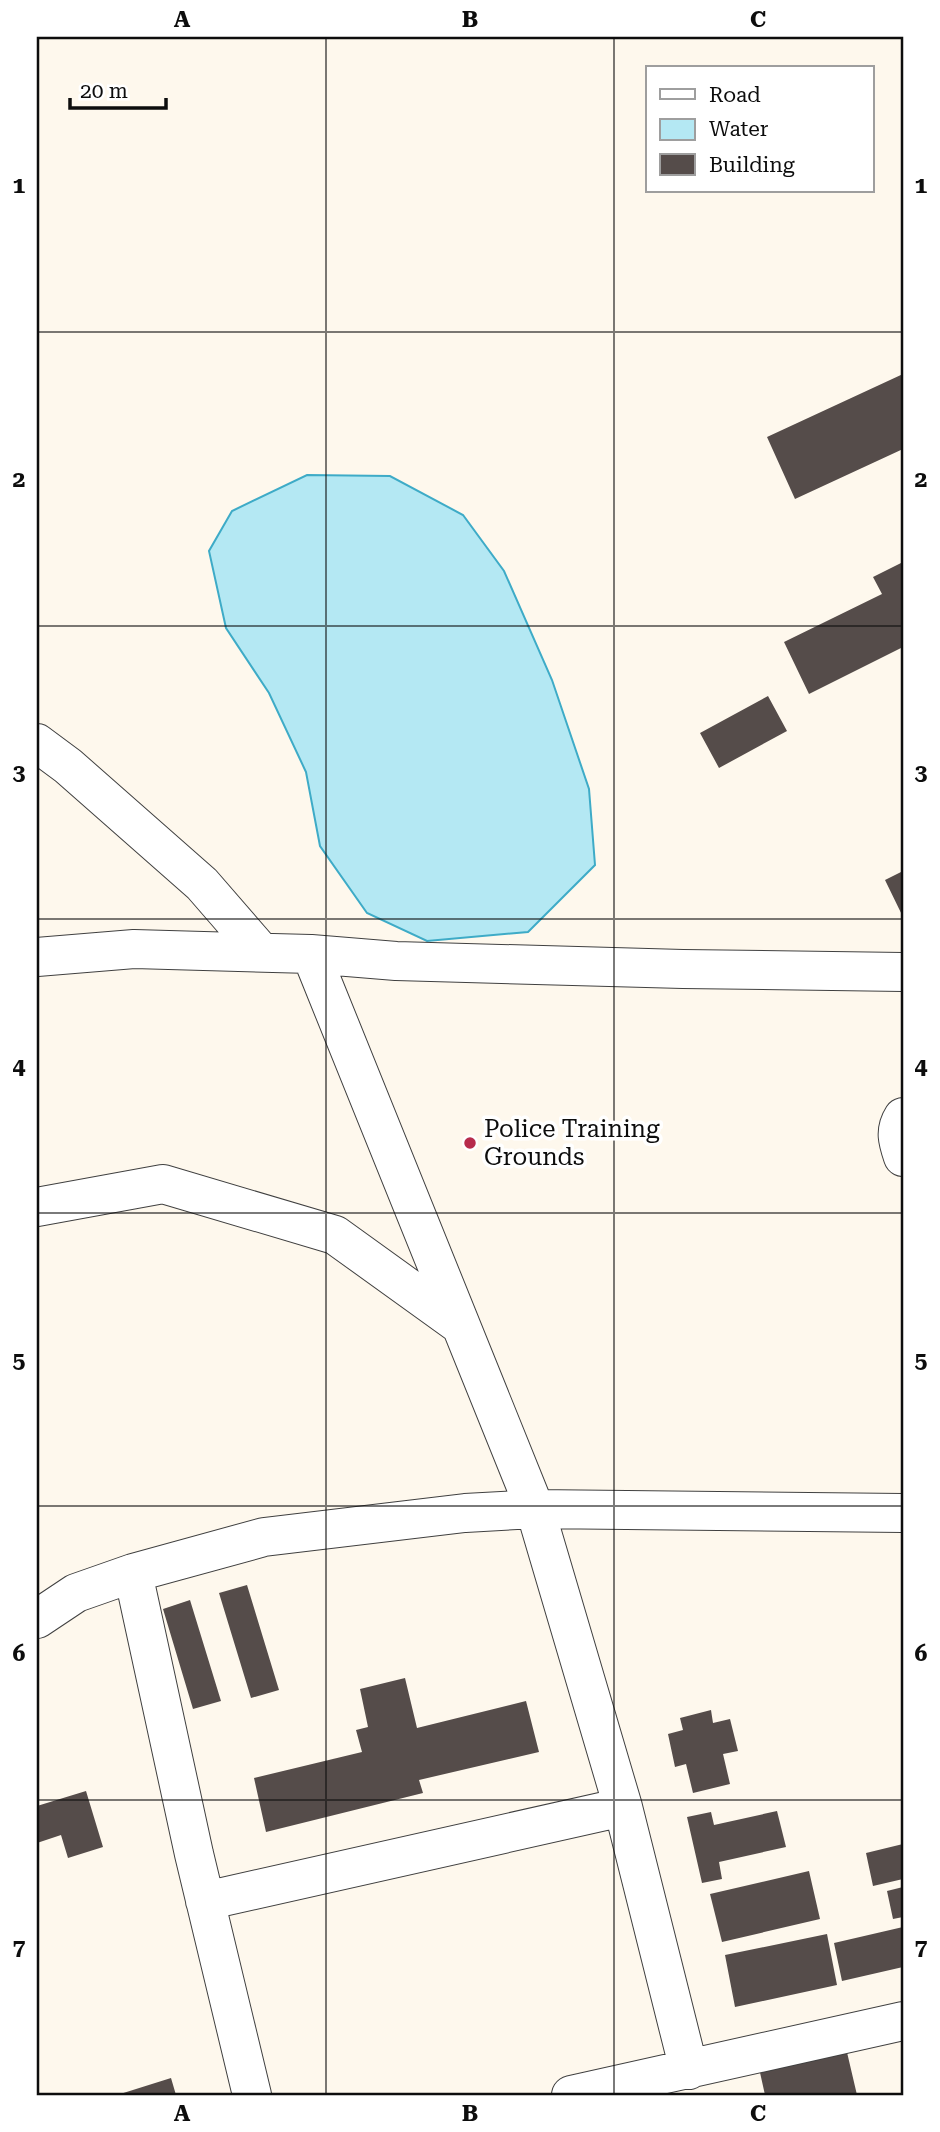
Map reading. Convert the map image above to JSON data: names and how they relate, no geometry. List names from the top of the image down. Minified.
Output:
{"places":["Police Training Grounds"],"legend":["Road","Water","Building"],"scale_bar":"20 m","grid":{"columns":["A","B","C"],"rows":["1","2","3","4","5","6","7"]}}
